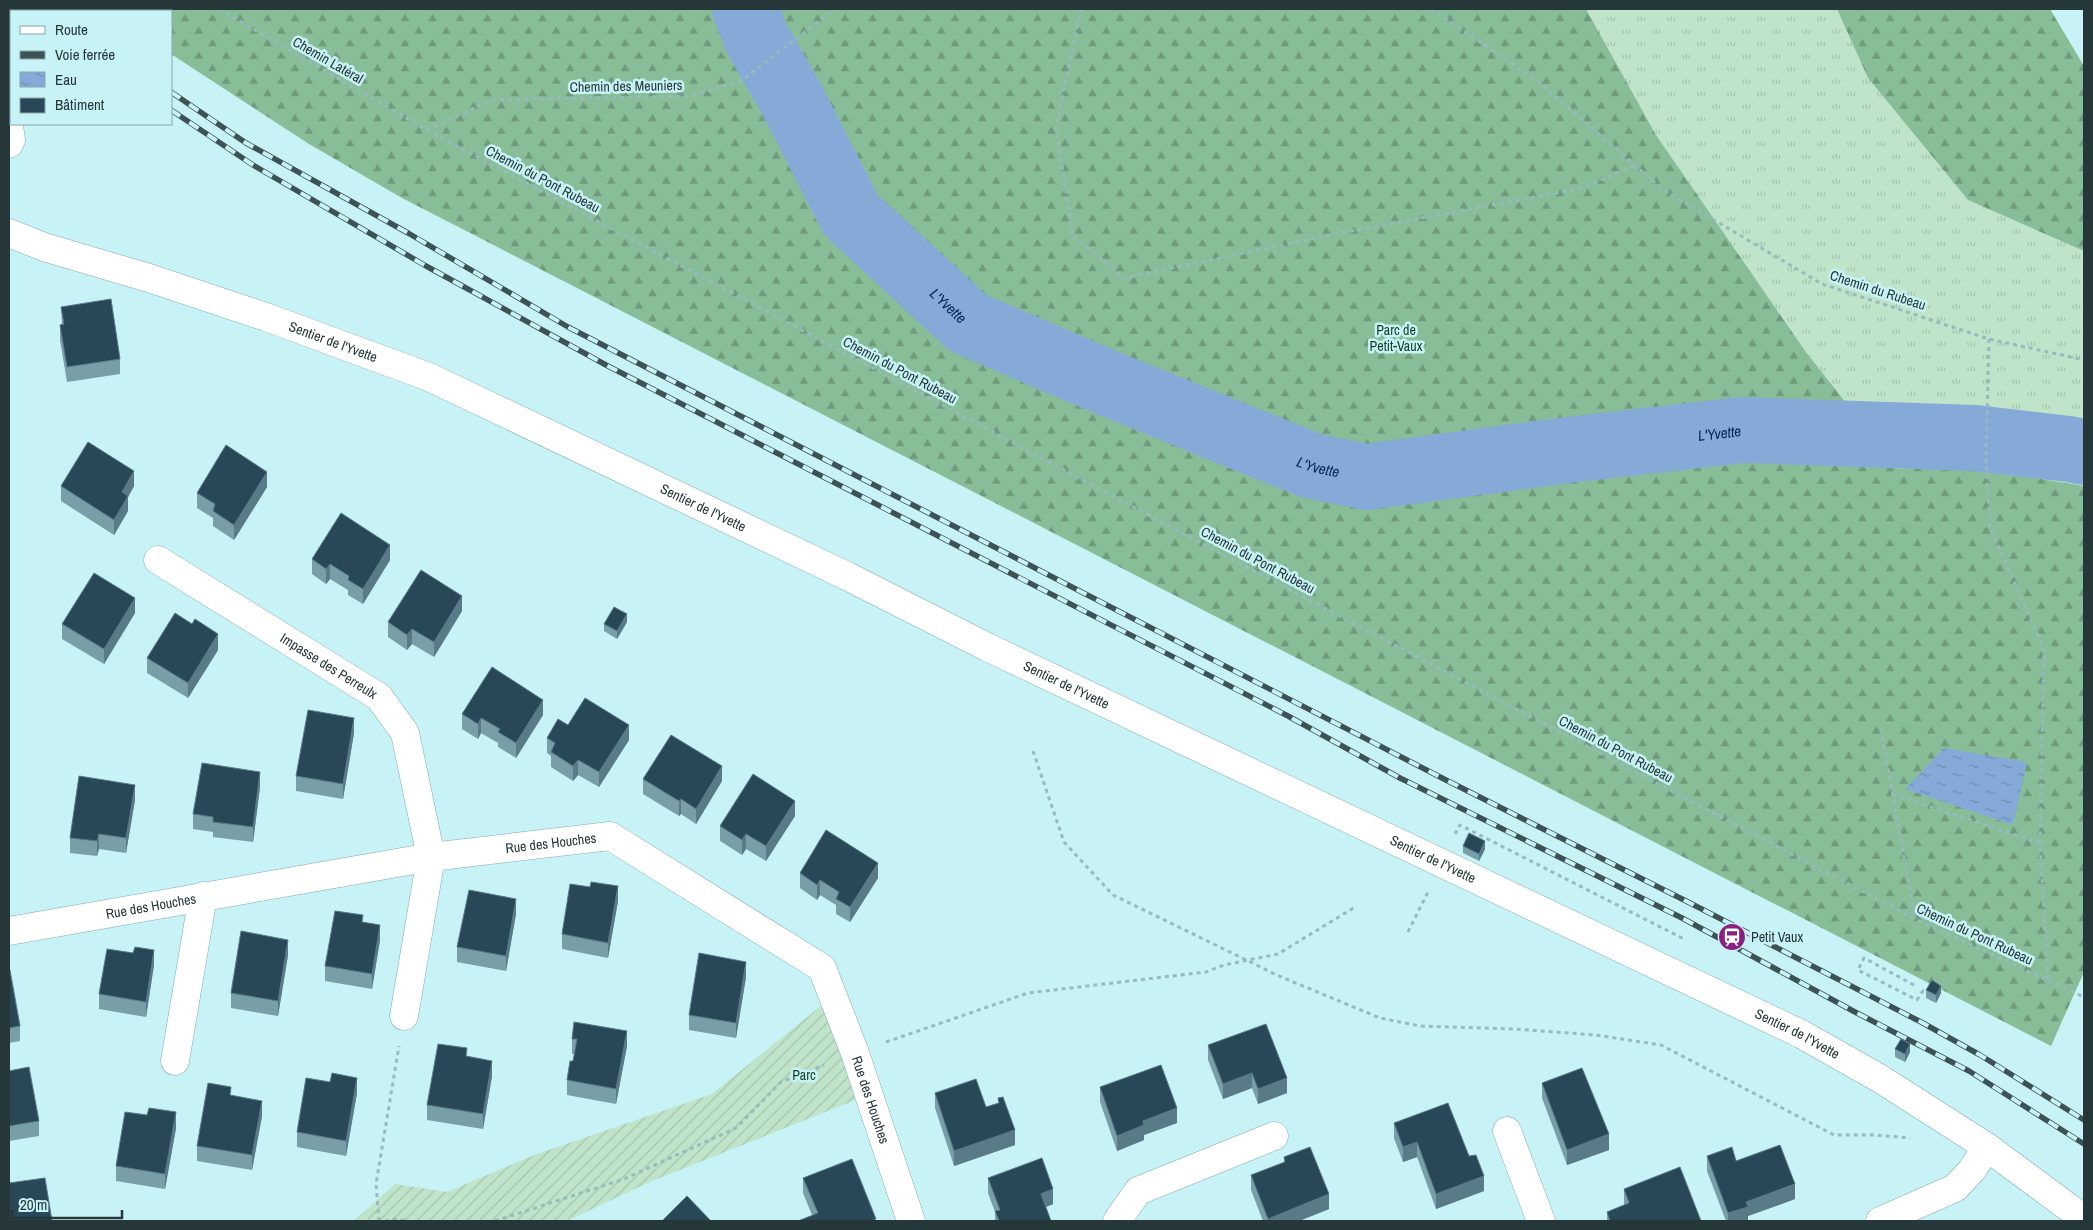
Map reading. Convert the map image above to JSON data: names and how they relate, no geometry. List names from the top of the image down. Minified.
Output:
{"streets":{"street":["Sentier de l'Yvette","Impasse des Perreulx","Rue des Houches"],"path":["Chemin Latéral","Chemin des Meuniers","Chemin du Pont Rubeau","Chemin du Rubeau"]},"crossings":[["Chemin Latéral","Chemin des Meuniers"],["Chemin Latéral","Chemin du Pont Rubeau"],["Chemin des Meuniers","Chemin du Pont Rubeau"],["Impasse des Perreulx","Rue des Houches"]],"water":["L'Yvette"],"parks":["Parc de Petit-Vaux","Parc"],"places":{"station":["Petit Vaux"]},"legend":["Route","Voie ferrée","Eau","Bâtiment"],"scale_bar":"20 m"}
